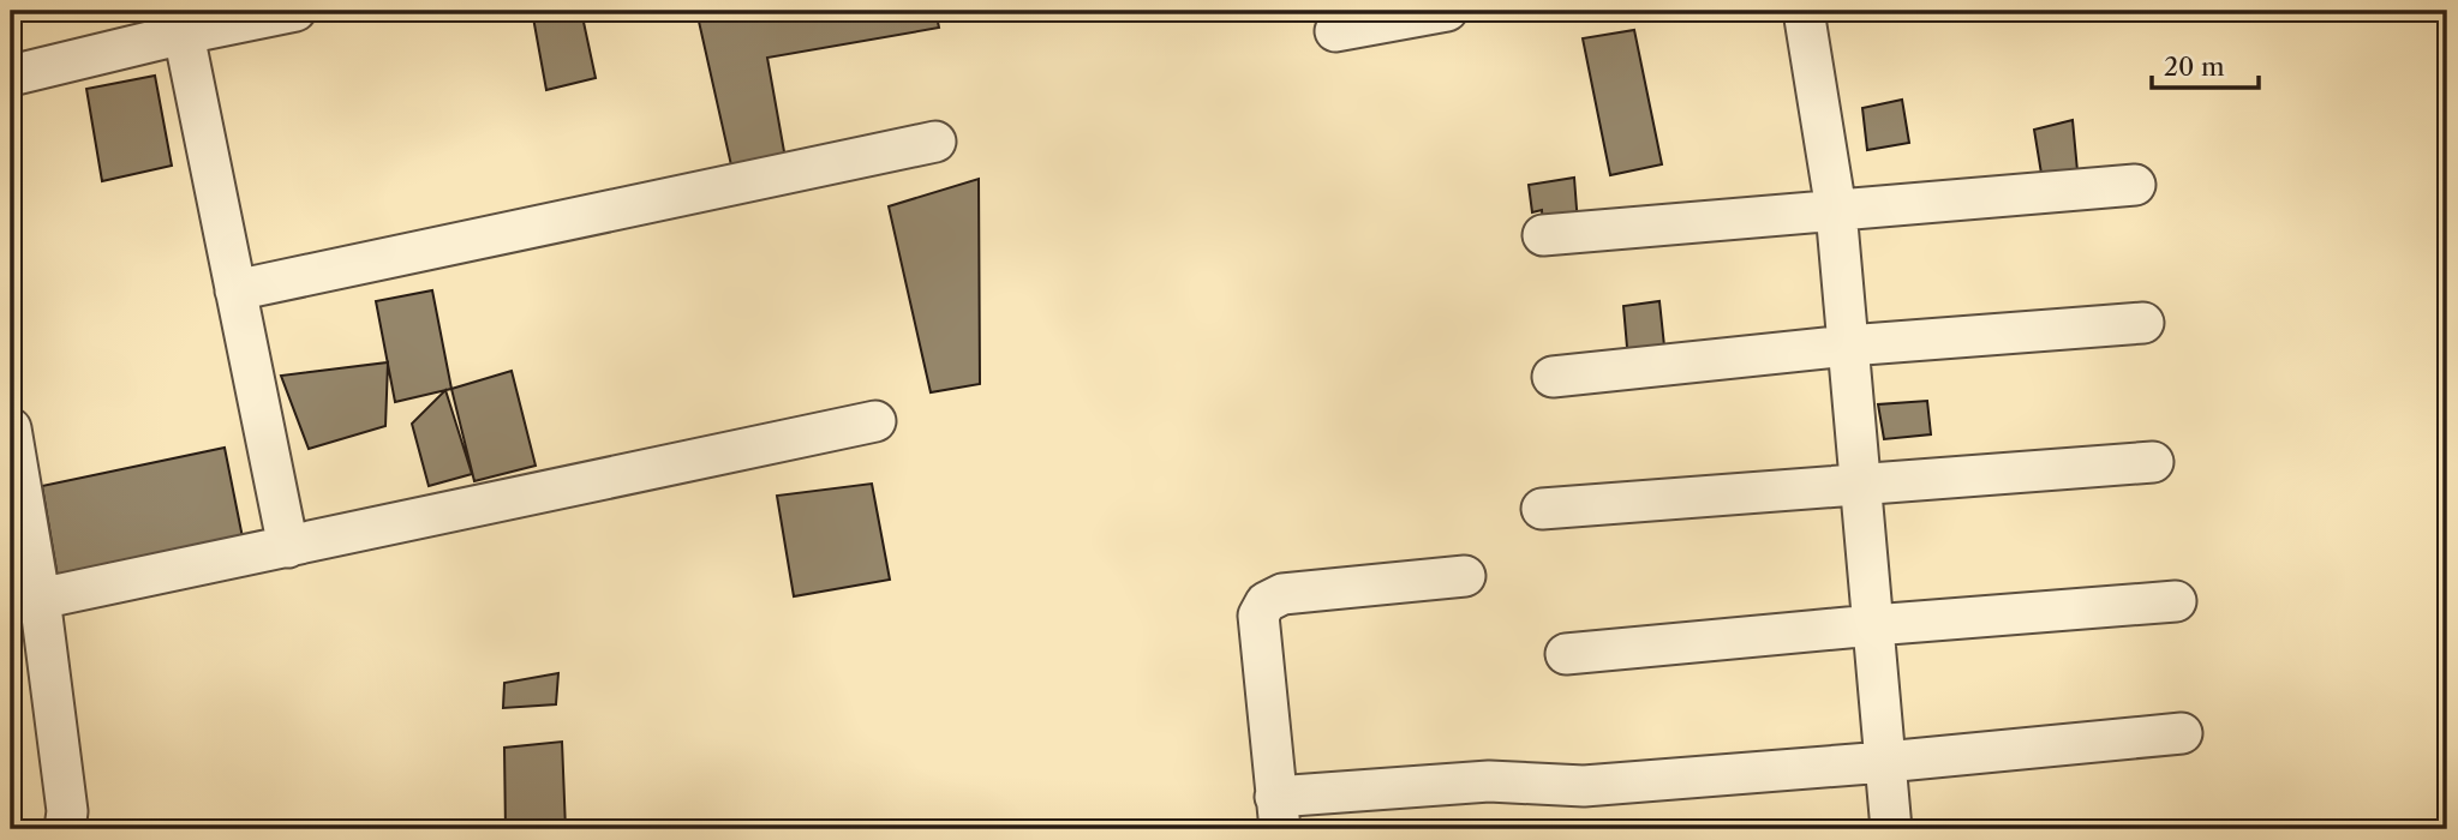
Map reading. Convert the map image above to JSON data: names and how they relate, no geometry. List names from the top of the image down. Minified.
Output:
{"scale_bar":"20 m"}
